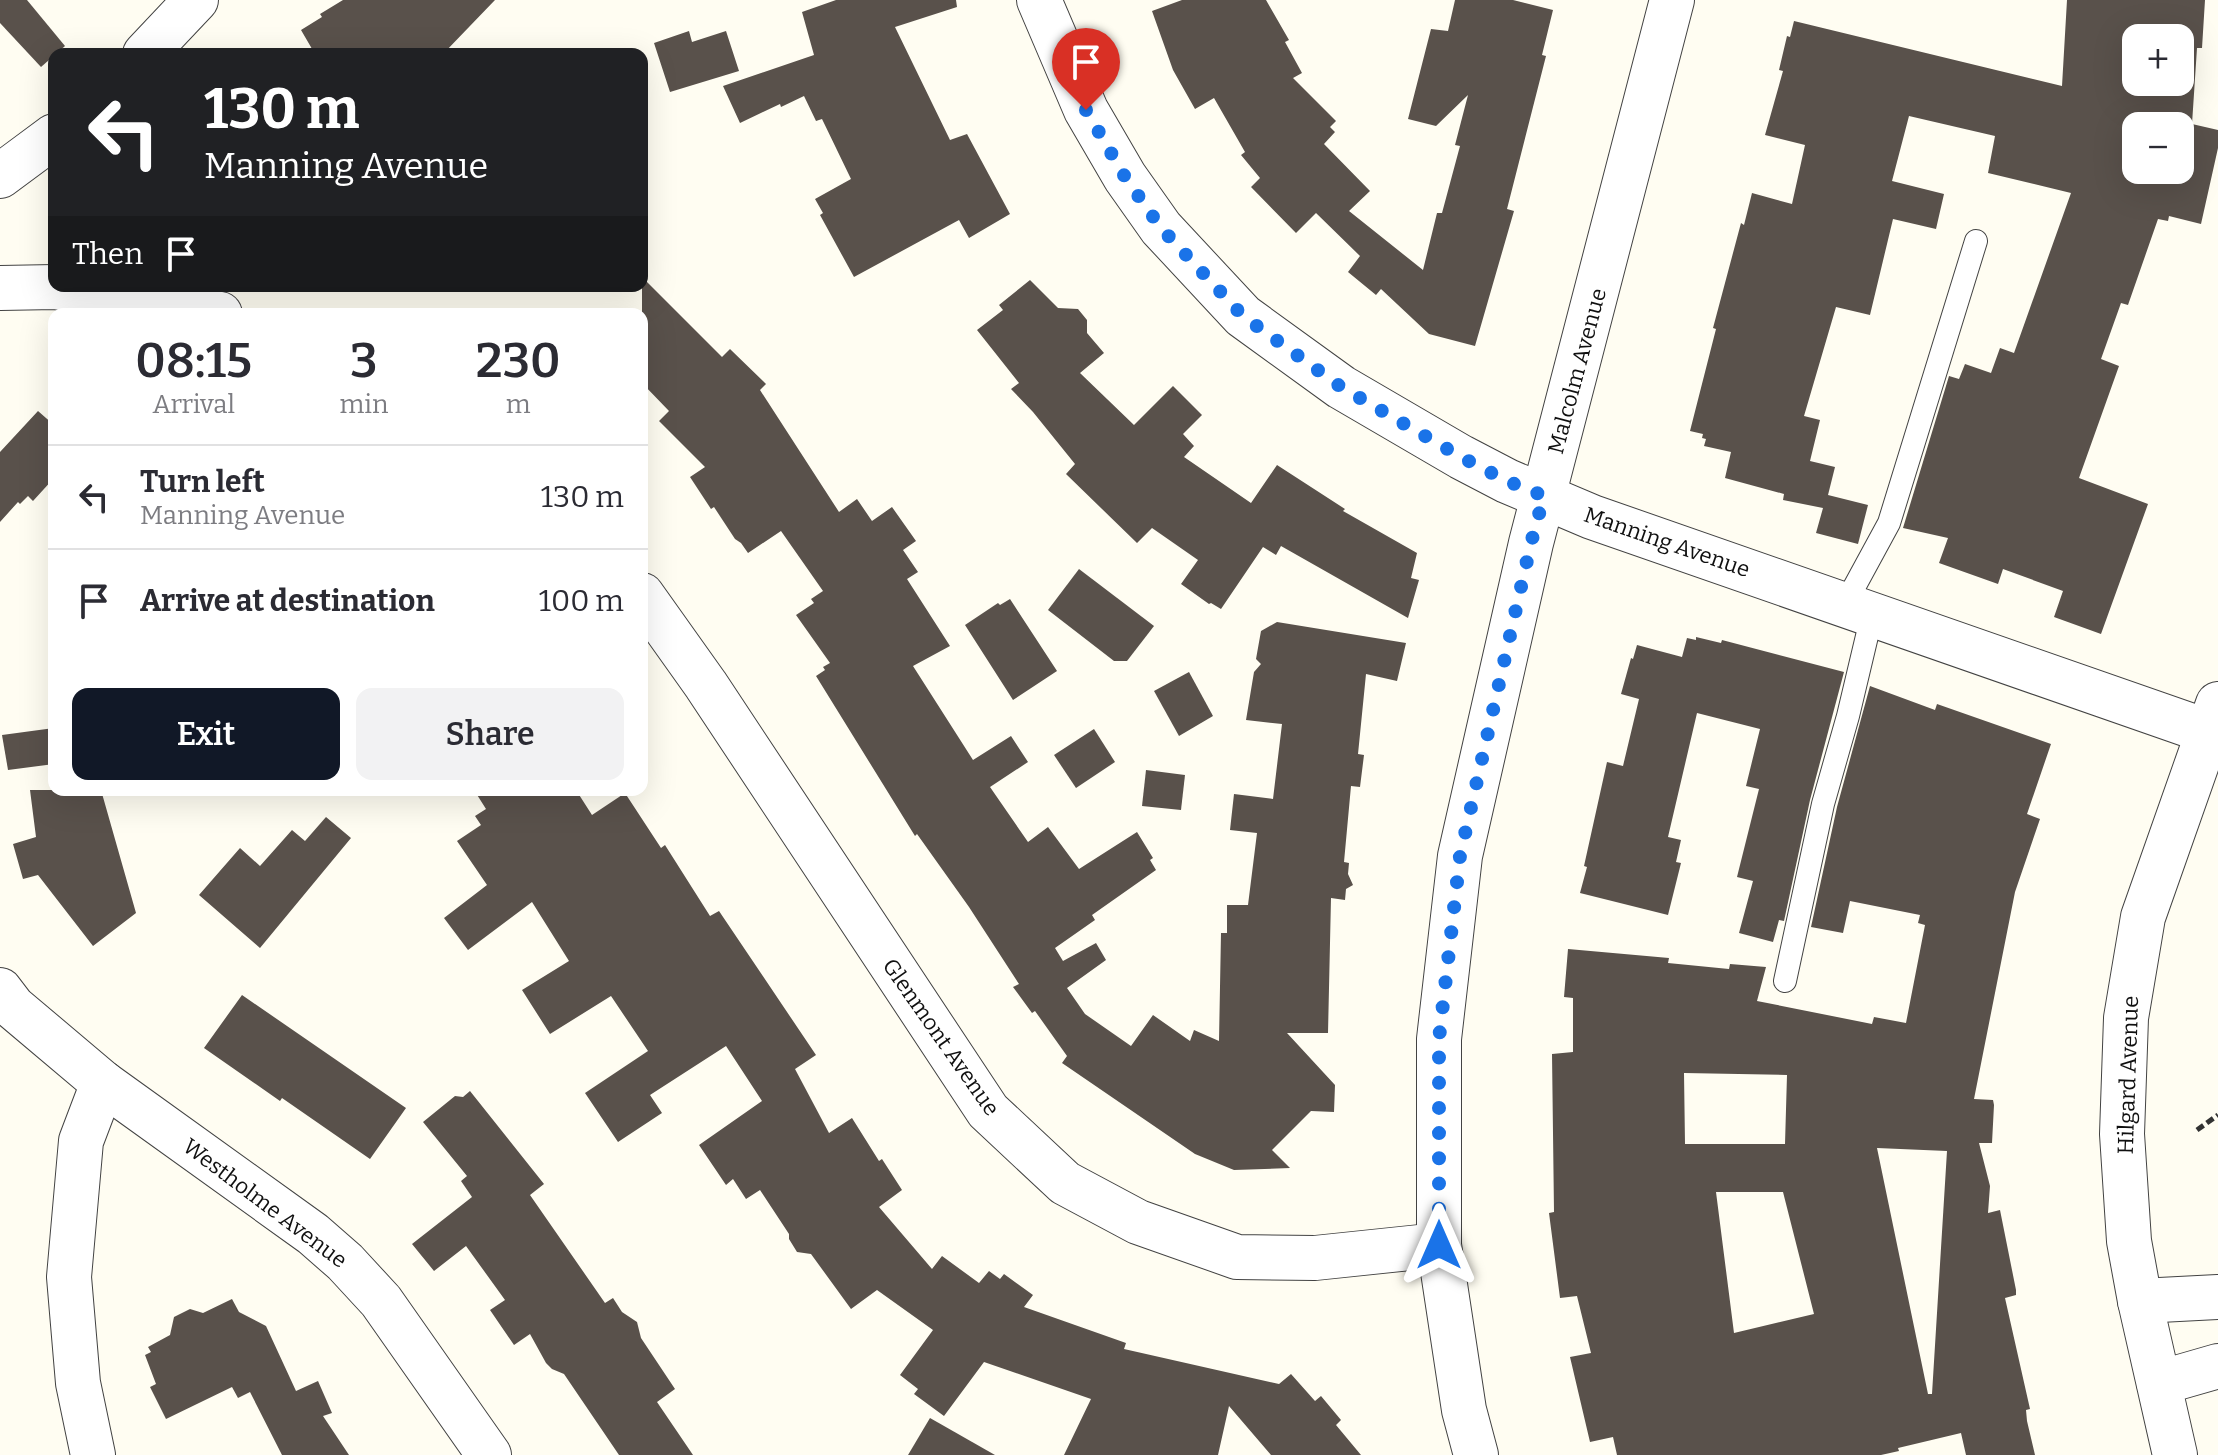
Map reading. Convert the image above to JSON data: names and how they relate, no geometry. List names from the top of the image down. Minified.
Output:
{"streets":{"street":["Malcolm Avenue","Manning Avenue","Glenmont Avenue","Hilgard Avenue","Westholme Avenue"]},"crossings":[["Malcolm Avenue","Manning Avenue"],["Malcolm Avenue","Glenmont Avenue"],["Manning Avenue","Hilgard Avenue"]],"page":{"map_buttons":["+","−"],"turn":["130 m","Manning Avenue"],"then":"Then","eta":["08:15","Arrival","3","min","230","m"],"list":[{"name":"Turn left","note":"Manning Avenue","value":"130 m"},{"name":"Arrive at destination","value":"100 m"}],"buttons":["Exit","Share"]}}
